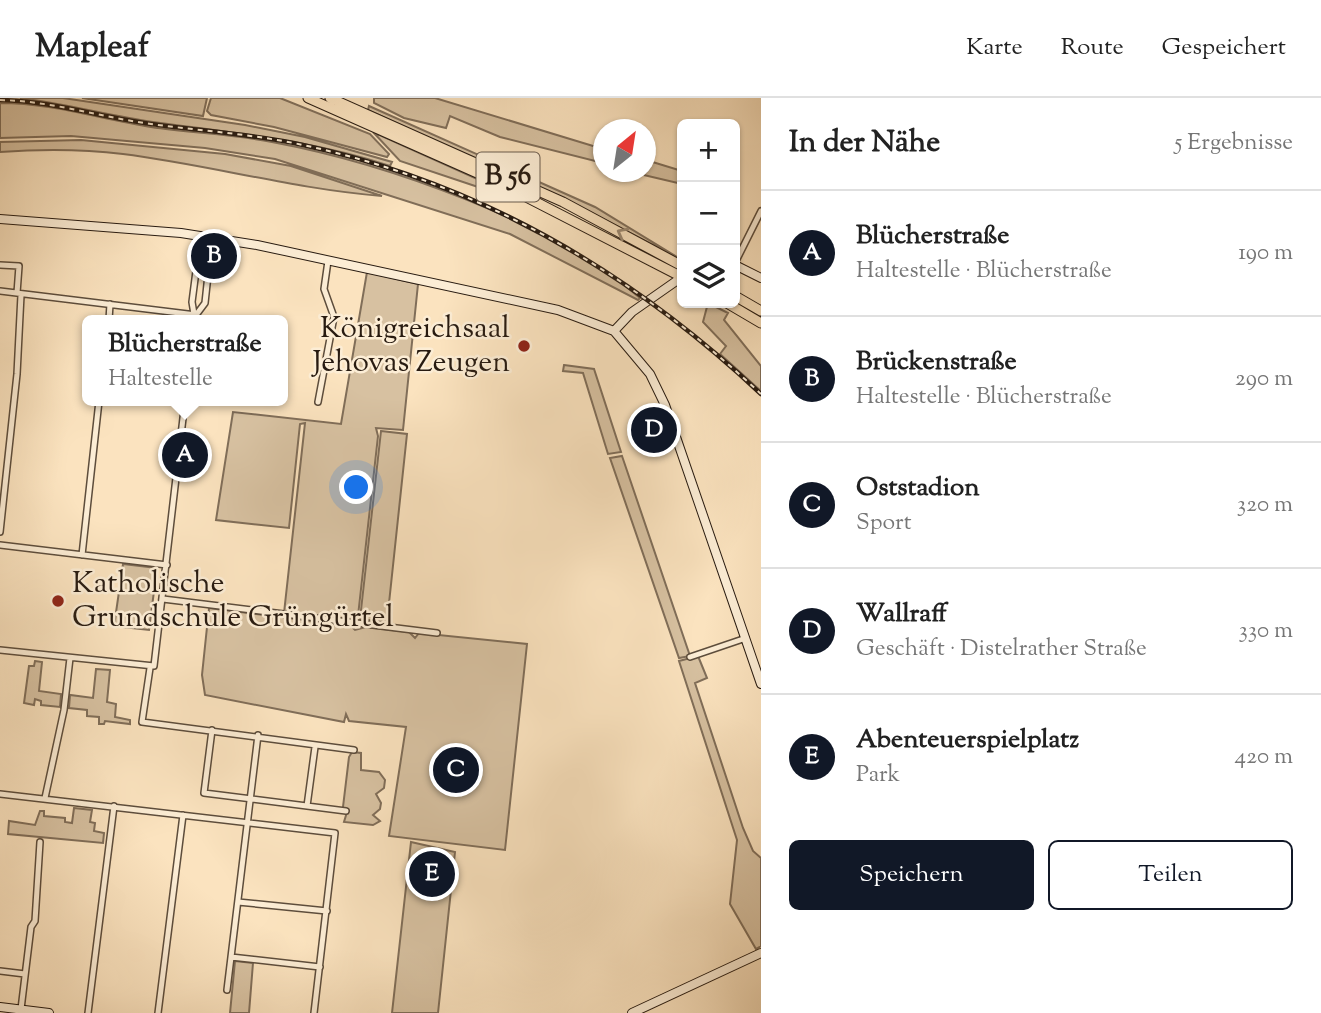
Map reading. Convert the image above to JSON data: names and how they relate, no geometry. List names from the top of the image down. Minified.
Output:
{"streets":{"main road":["B 56"]},"places":["Königreichsaal Jehovas Zeugen","Katholische Grundschule Grüngürtel"],"north":"top right","page":{"header":"Mapleaf","nav":["Karte","Route","Gespeichert"],"heading":["In der Nähe","5 Ergebnisse"],"map_buttons":["+","−"],"list":[{"mark":"A","name":"Blücherstraße","note":"Haltestelle · Blücherstraße","value":"190 m"},{"mark":"B","name":"Brückenstraße","note":"Haltestelle · Blücherstraße","value":"290 m"},{"mark":"C","name":"Oststadion","note":"Sport","value":"320 m"},{"mark":"D","name":"Wallraff","note":"Geschäft · Distelrather Straße","value":"330 m"},{"mark":"E","name":"Abenteuerspielplatz","note":"Park","value":"420 m"}],"pins":["B","D","A","C","E"],"popup":["Blücherstraße","Haltestelle"],"buttons":["Speichern","Teilen"]}}
